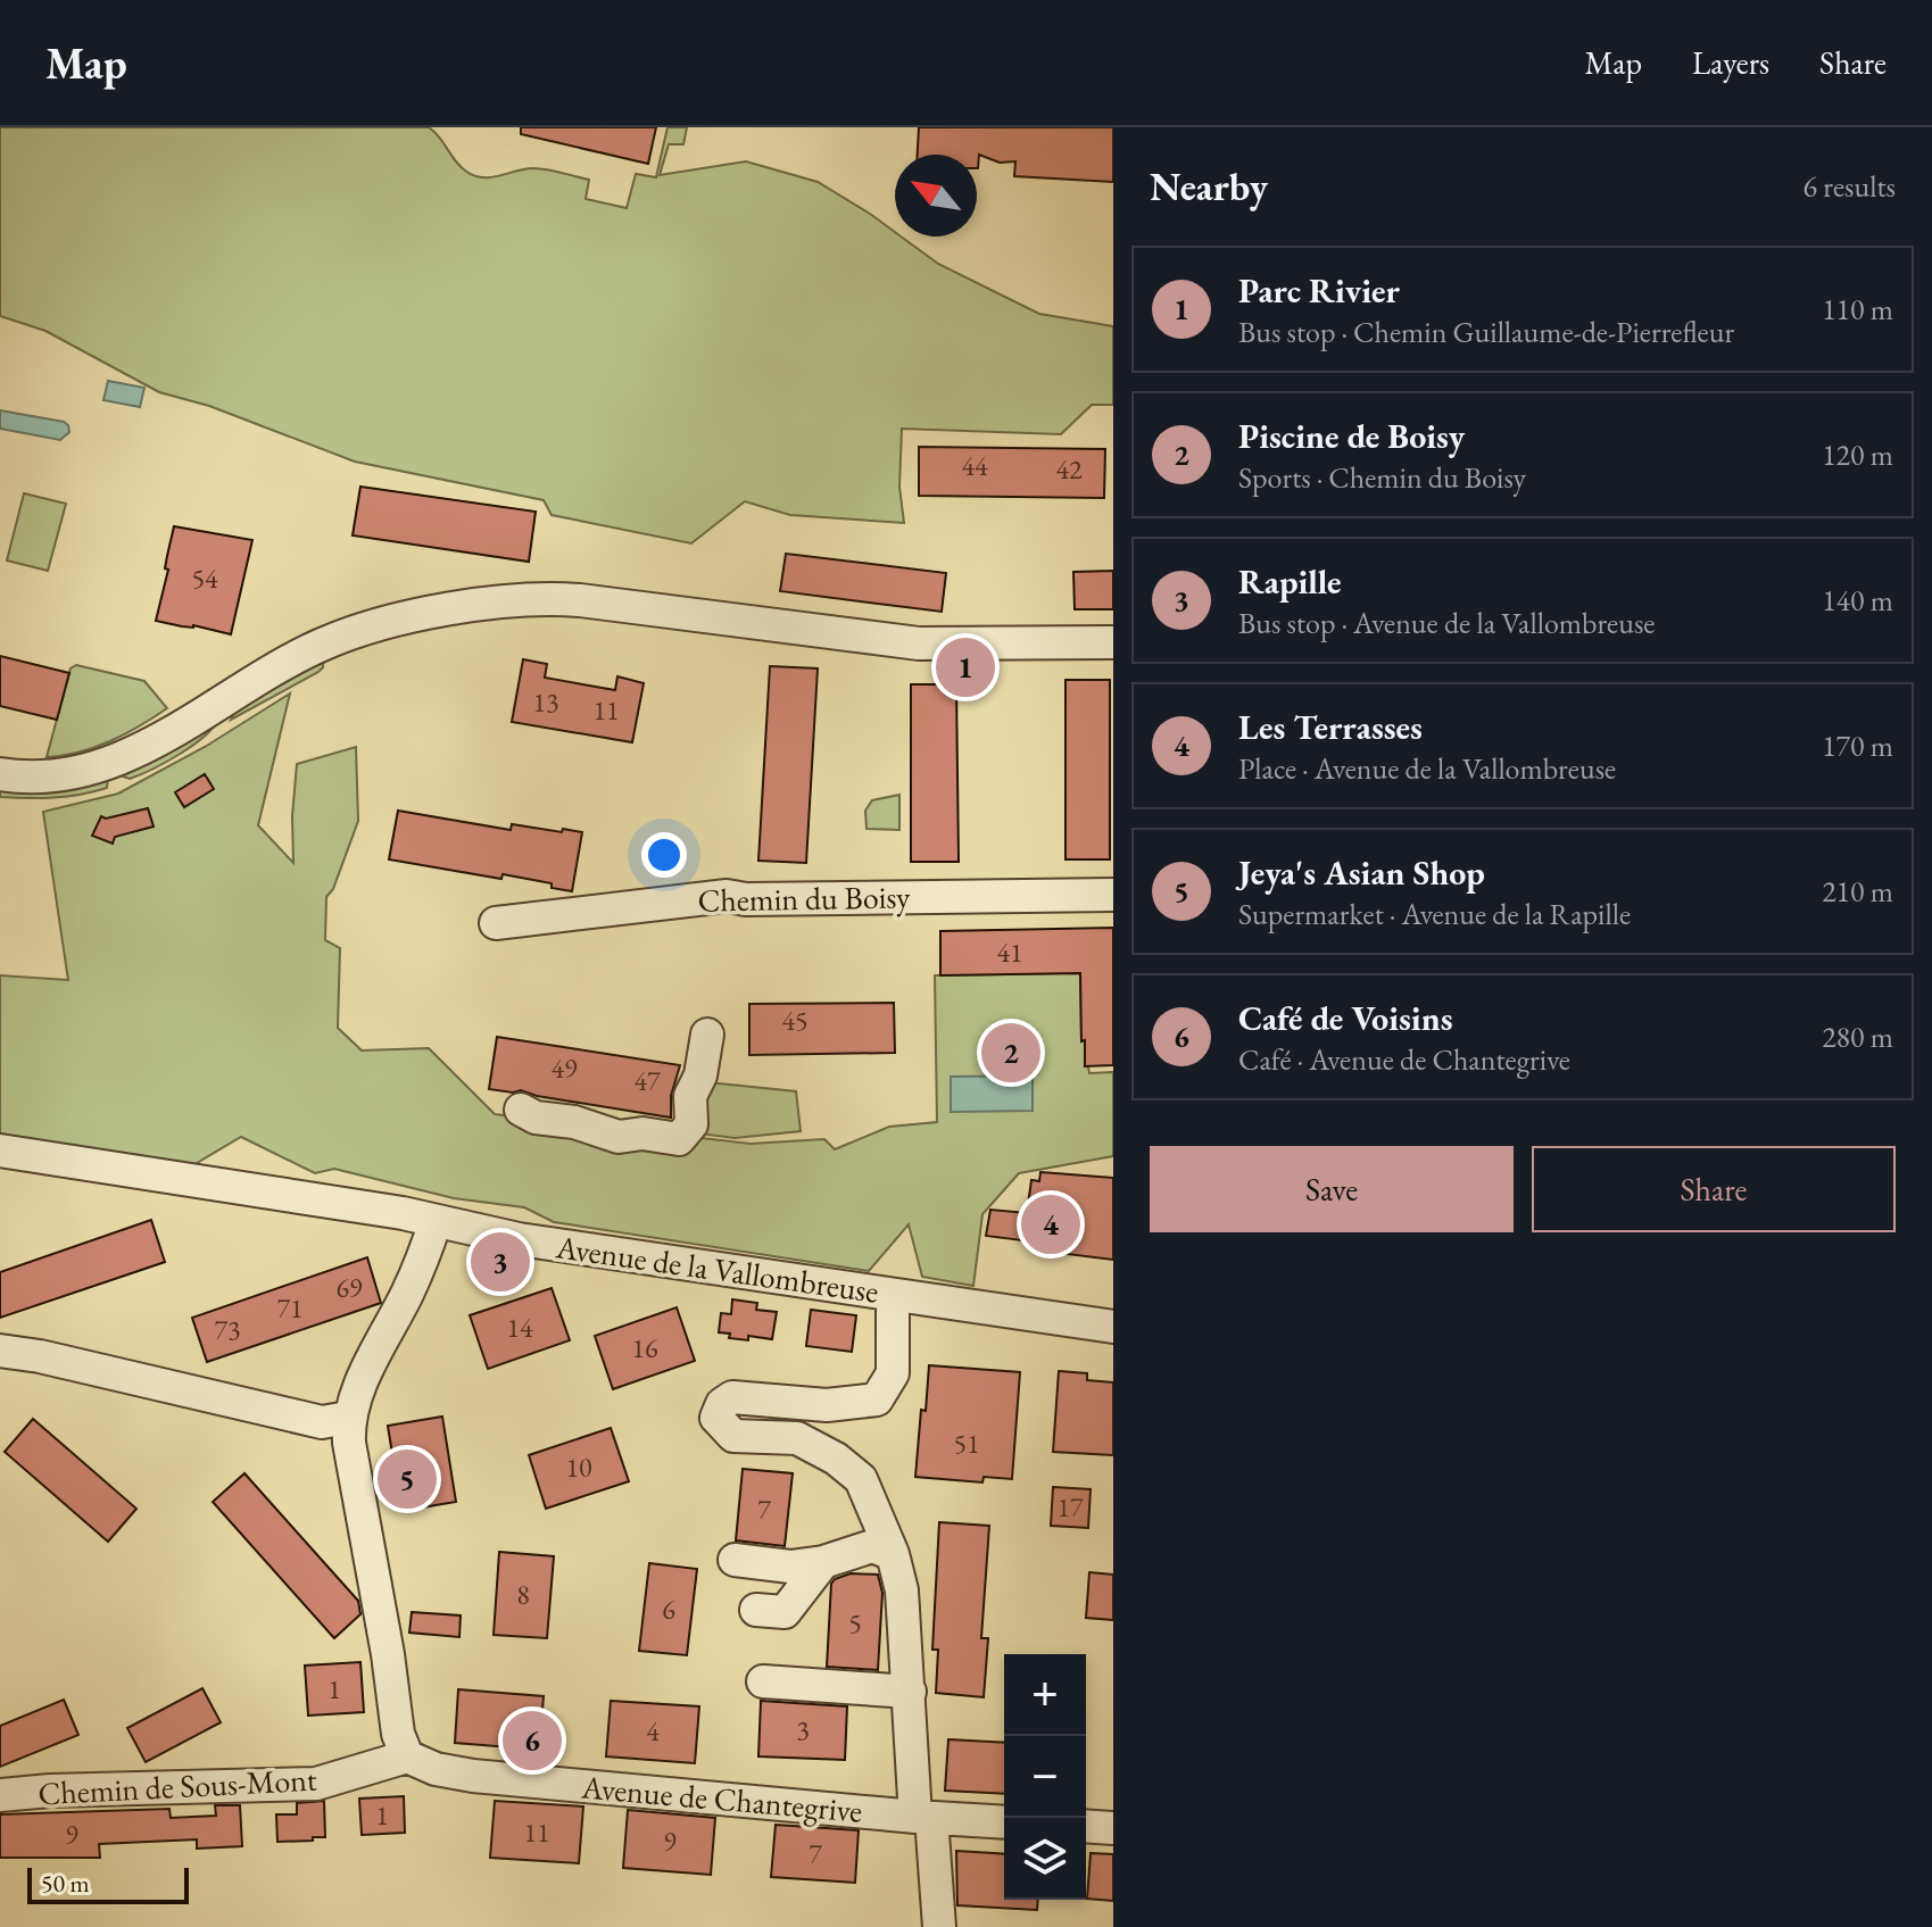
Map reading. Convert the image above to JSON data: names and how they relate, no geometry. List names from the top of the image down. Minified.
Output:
{"streets":{"street":["Chemin du Boisy","Avenue de la Vallombreuse","Chemin de Sous-Mont","Avenue de Chantegrive"]},"crossings":[["Chemin de Sous-Mont","Avenue de Chantegrive"]],"house_numbers":["44","42","54","13","11","41","45","49","47","69","71","14","73","16","51","10","17","7","8","6","5","1","3","4","1","11","9","9","7"],"scale_bar":"50 m","north":"top left","page":{"header":"Map","nav":["Map","Layers","Share"],"heading":["Nearby","6 results"],"list":[{"mark":"1","name":"Parc Rivier","note":"Bus stop · Chemin Guillaume-de-Pierrefleur","value":"110 m"},{"mark":"2","name":"Piscine de Boisy","note":"Sports · Chemin du Boisy","value":"120 m"},{"mark":"3","name":"Rapille","note":"Bus stop · Avenue de la Vallombreuse","value":"140 m"},{"mark":"4","name":"Les Terrasses","note":"Place · Avenue de la Vallombreuse","value":"170 m"},{"mark":"5","name":"Jeya's Asian Shop","note":"Supermarket · Avenue de la Rapille","value":"210 m"},{"mark":"6","name":"Café de Voisins","note":"Café · Avenue de Chantegrive","value":"280 m"}],"pins":["1","2","4","3","5","6"],"buttons":["Save","Share"],"map_buttons":["+","−"],"scale":"50 m"}}
